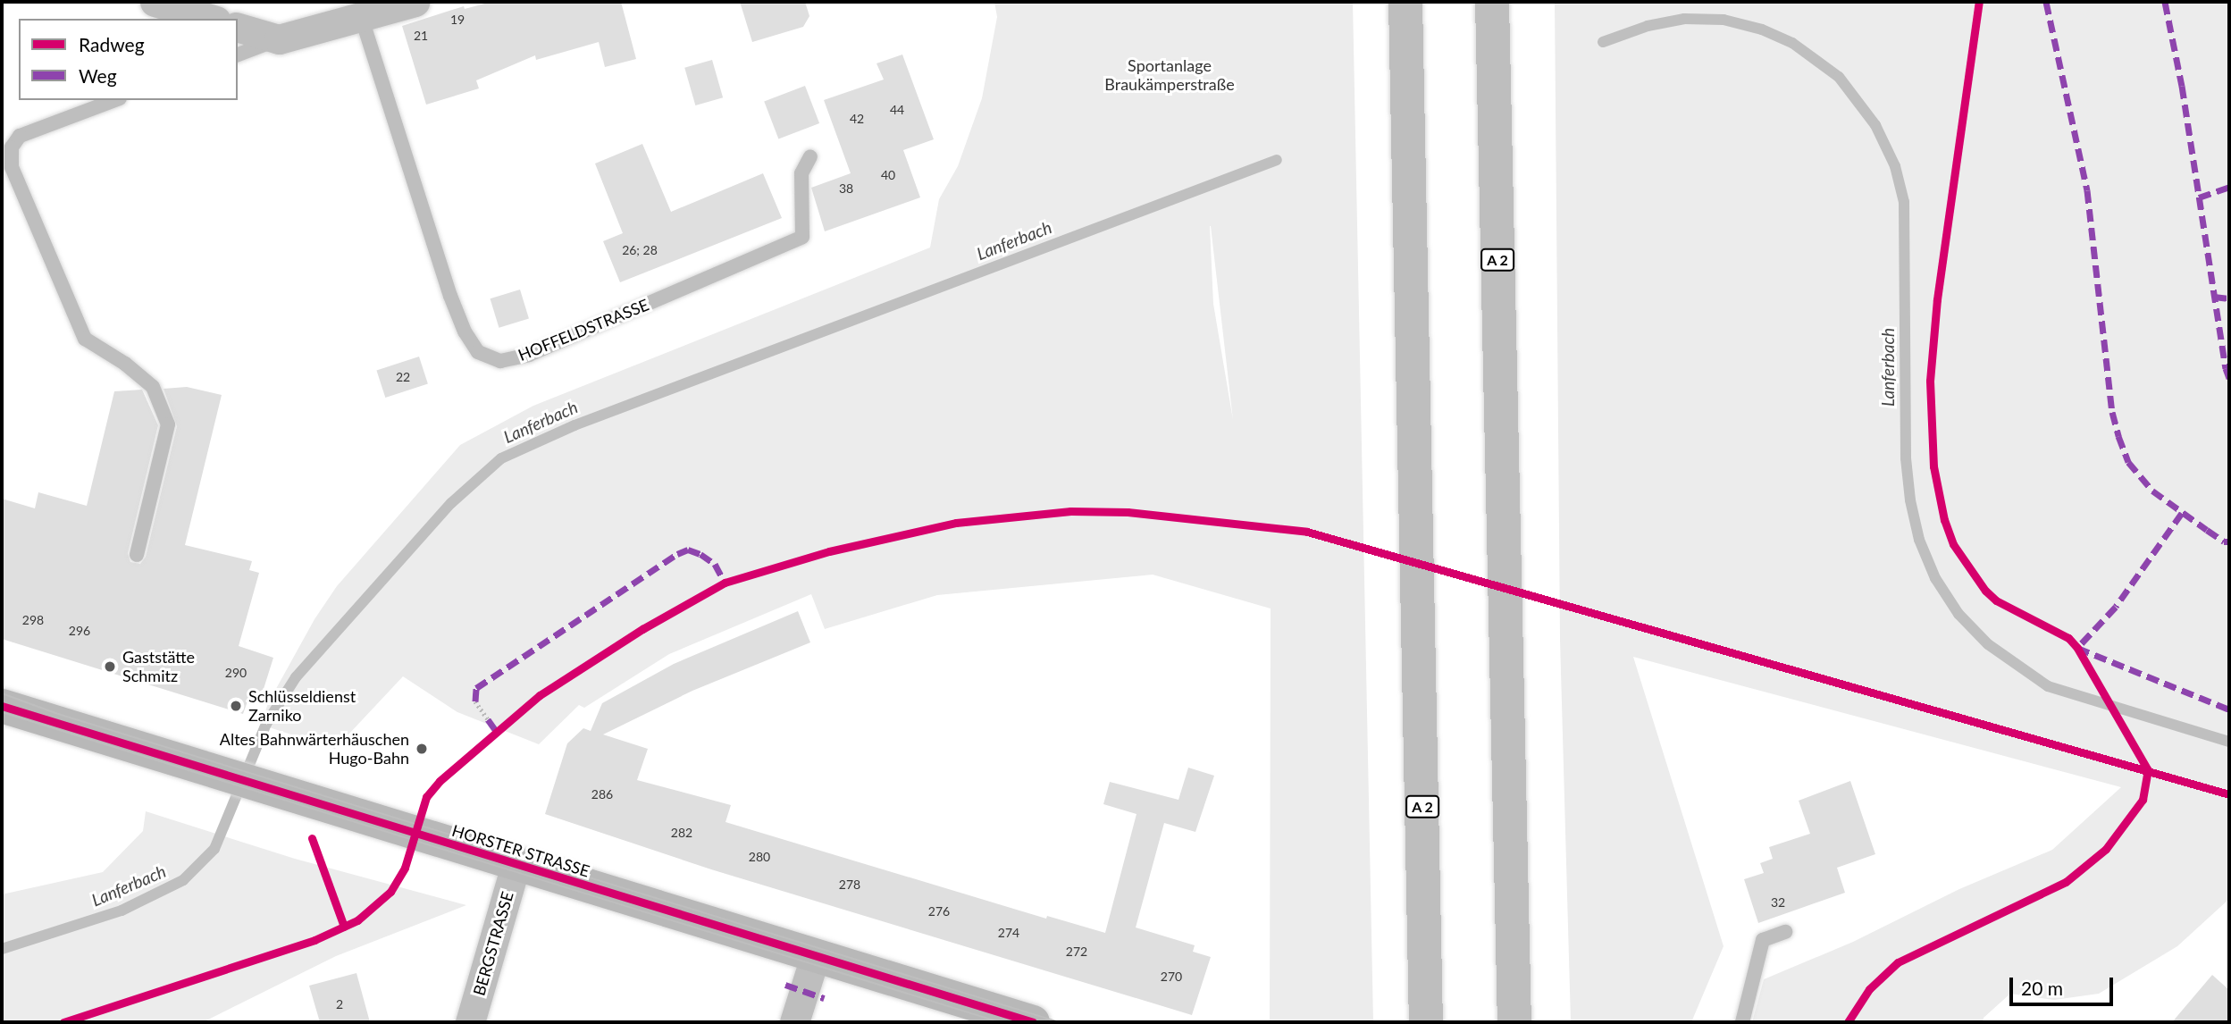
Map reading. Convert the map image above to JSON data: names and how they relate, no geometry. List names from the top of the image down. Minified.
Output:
{"streets":{"highway":["A 2"],"main road":["HORSTER STRASSE"],"street":["BERGSTRASSE"],"lane":["HOFFELDSTRASSE"]},"crossings":[["HORSTER STRASSE","BERGSTRASSE"]],"water":["Lanferbach"],"parks":["Sportanlage Braukämperstraße"],"places":["Gaststätte Schmitz","Schlüsseldienst Zarniko","Altes Bahnwärterhäuschen Hugo-Bahn"],"house_numbers":["19","21","44","42","40","38","26; 28","22","298","296","290","286","282","280","278","32","276","274","272","270","2"],"legend":["Radweg","Weg"],"scale_bar":"20 m"}
